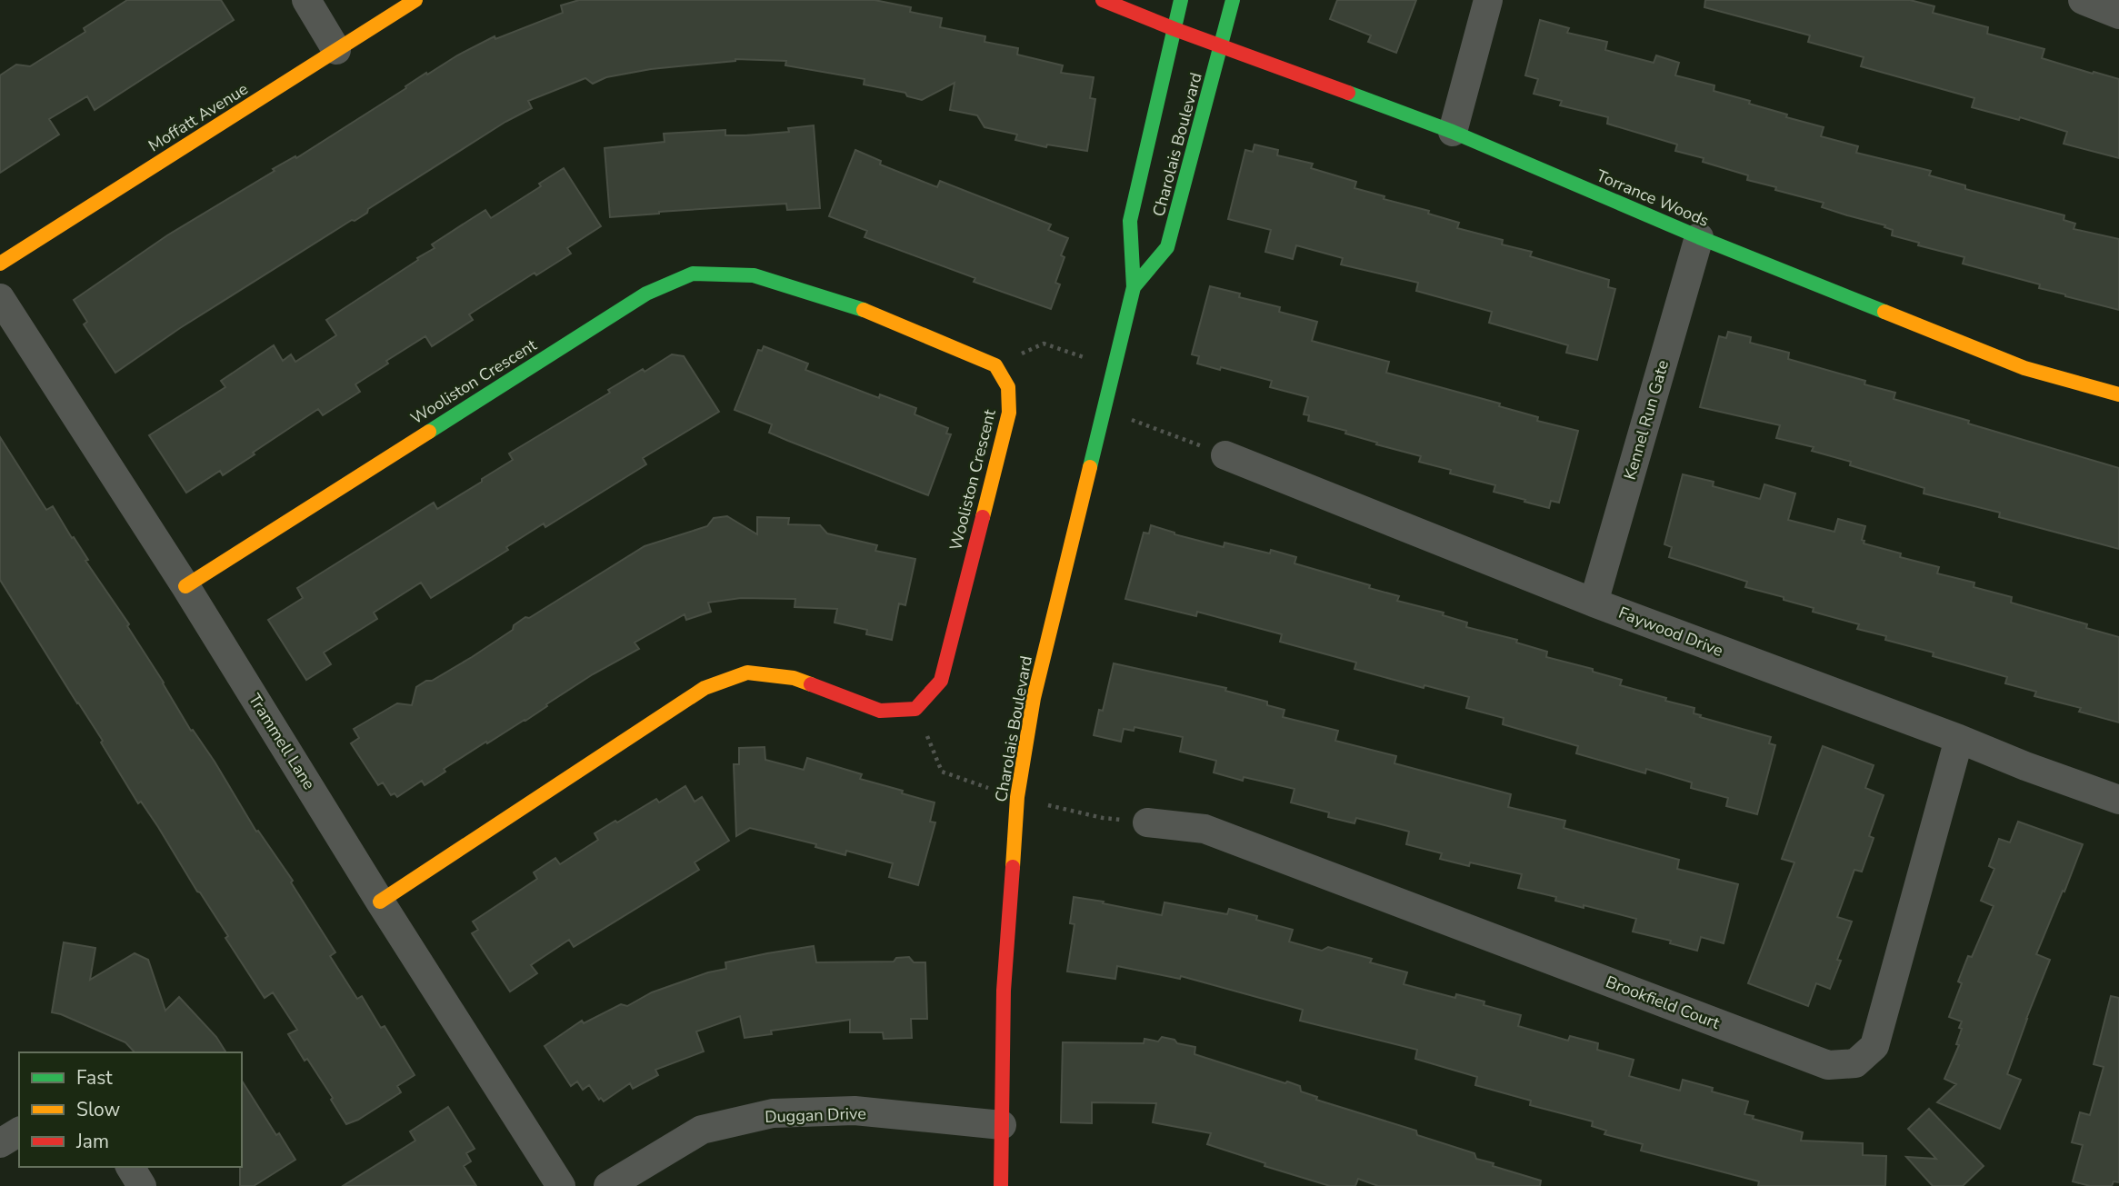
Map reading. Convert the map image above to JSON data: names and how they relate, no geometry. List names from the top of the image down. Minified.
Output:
{"streets":{"street":["Moffatt Avenue","Charolais Boulevard","Torrance Woods","Wooliston Crescent","Kennel Run Gate","Faywood Drive","Trammell Lane","Brookfield Court","Duggan Drive"]},"crossings":[["Charolais Boulevard","Torrance Woods"],["Charolais Boulevard","Duggan Drive"],["Torrance Woods","Kennel Run Gate"],["Wooliston Crescent","Trammell Lane"],["Kennel Run Gate","Faywood Drive"],["Faywood Drive","Brookfield Court"]],"legend":["Fast","Slow","Jam"]}
